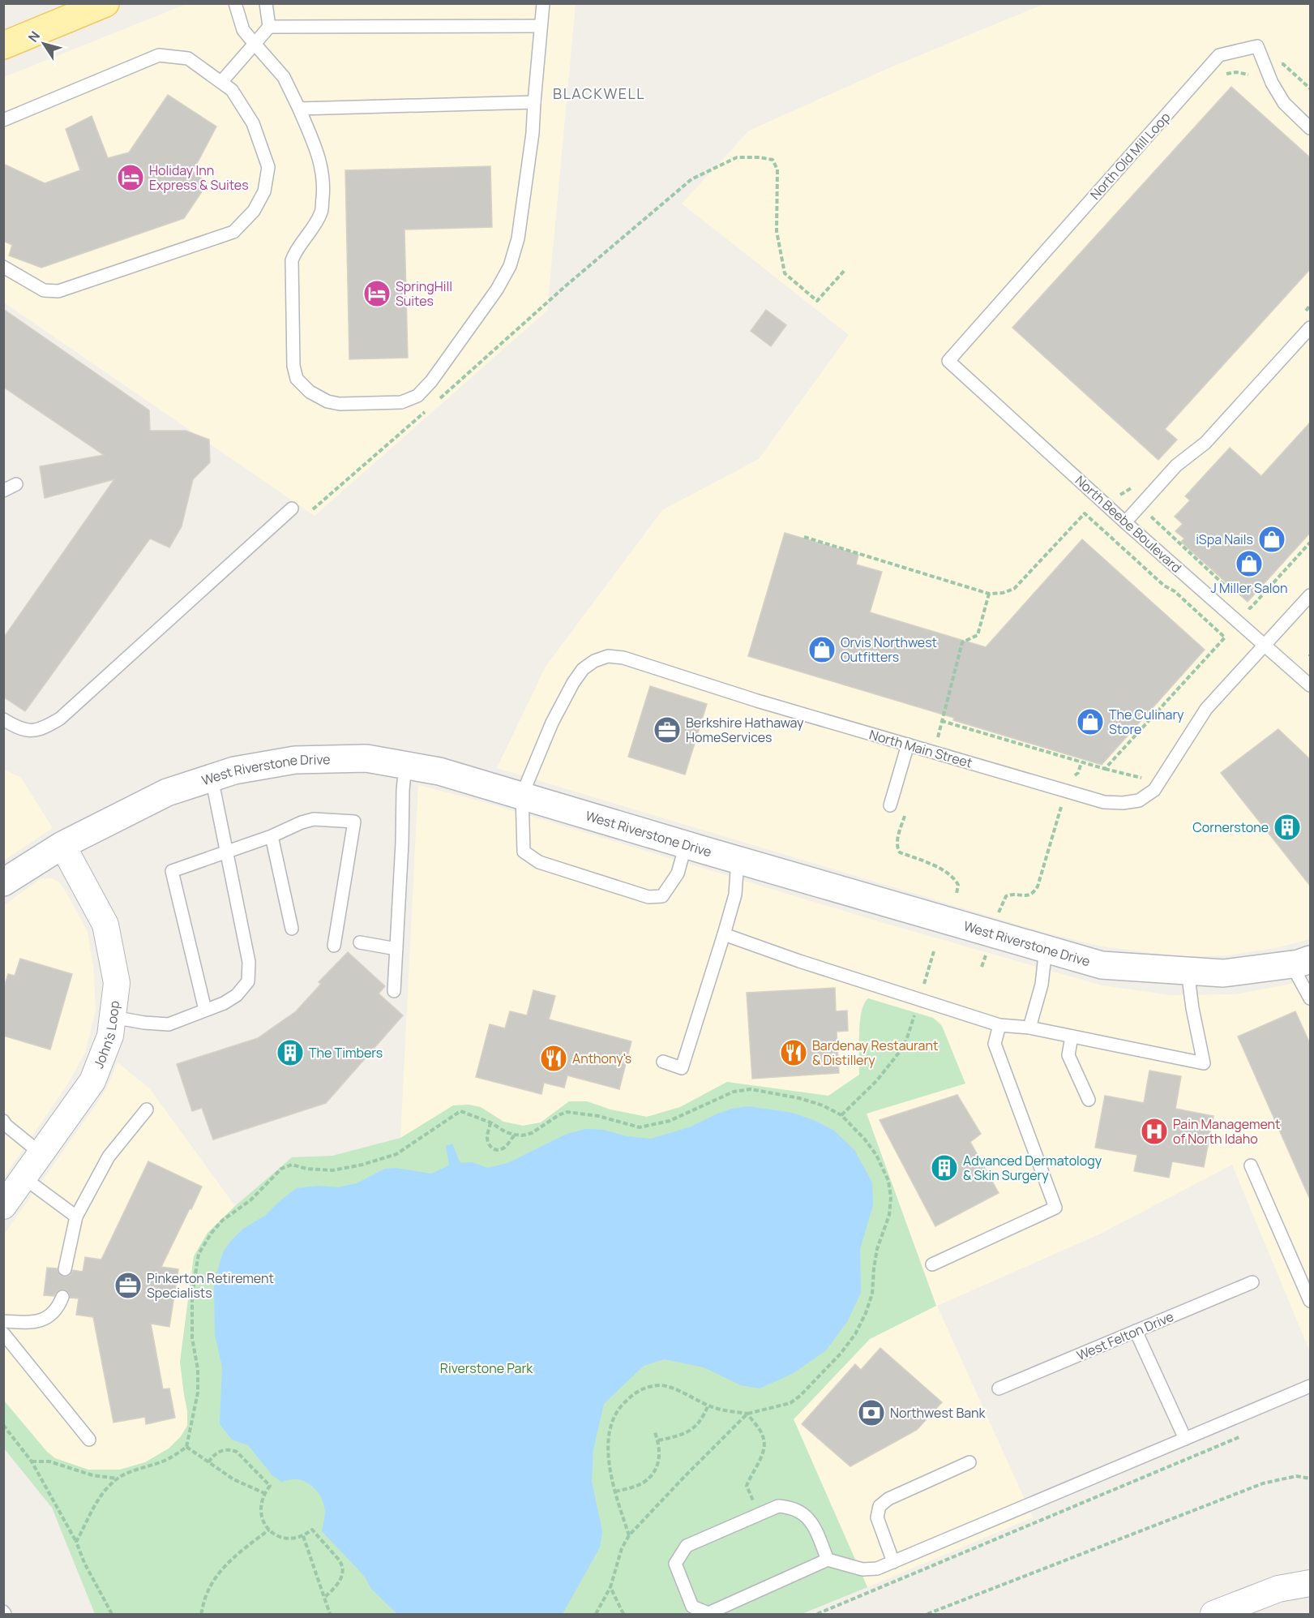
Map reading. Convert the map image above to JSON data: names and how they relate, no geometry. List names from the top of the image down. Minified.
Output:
{"streets":{"street":["West Riverstone Drive","John's Loop"],"lane":["North Old Mill Loop","North Beebe Boulevard","North Main Street","West Felton Drive"]},"crossings":[["North Old Mill Loop","North Beebe Boulevard"],["North Beebe Boulevard","North Main Street"],["North Main Street","West Riverstone Drive"],["West Riverstone Drive","John's Loop"]],"districts":["BLACKWELL"],"parks":["Riverstone Park"],"places":{"hotel":["Holiday Inn Express & Suites","SpringHill Suites"],"shop":["iSpa Nails","J Miller Salon","Orvis Northwest Outfitters","The Culinary Store"],"office":["Berkshire Hathaway HomeServices","Pinkerton Retirement Specialists"],"building":["Cornerstone","The Timbers","Advanced Dermatology & Skin Surgery"],"restaurant":["Bardenay Restaurant & Distillery","Anthony's"],"hospital":["Pain Management of North Idaho"],"bank":["Northwest Bank"]},"north":"top left"}
